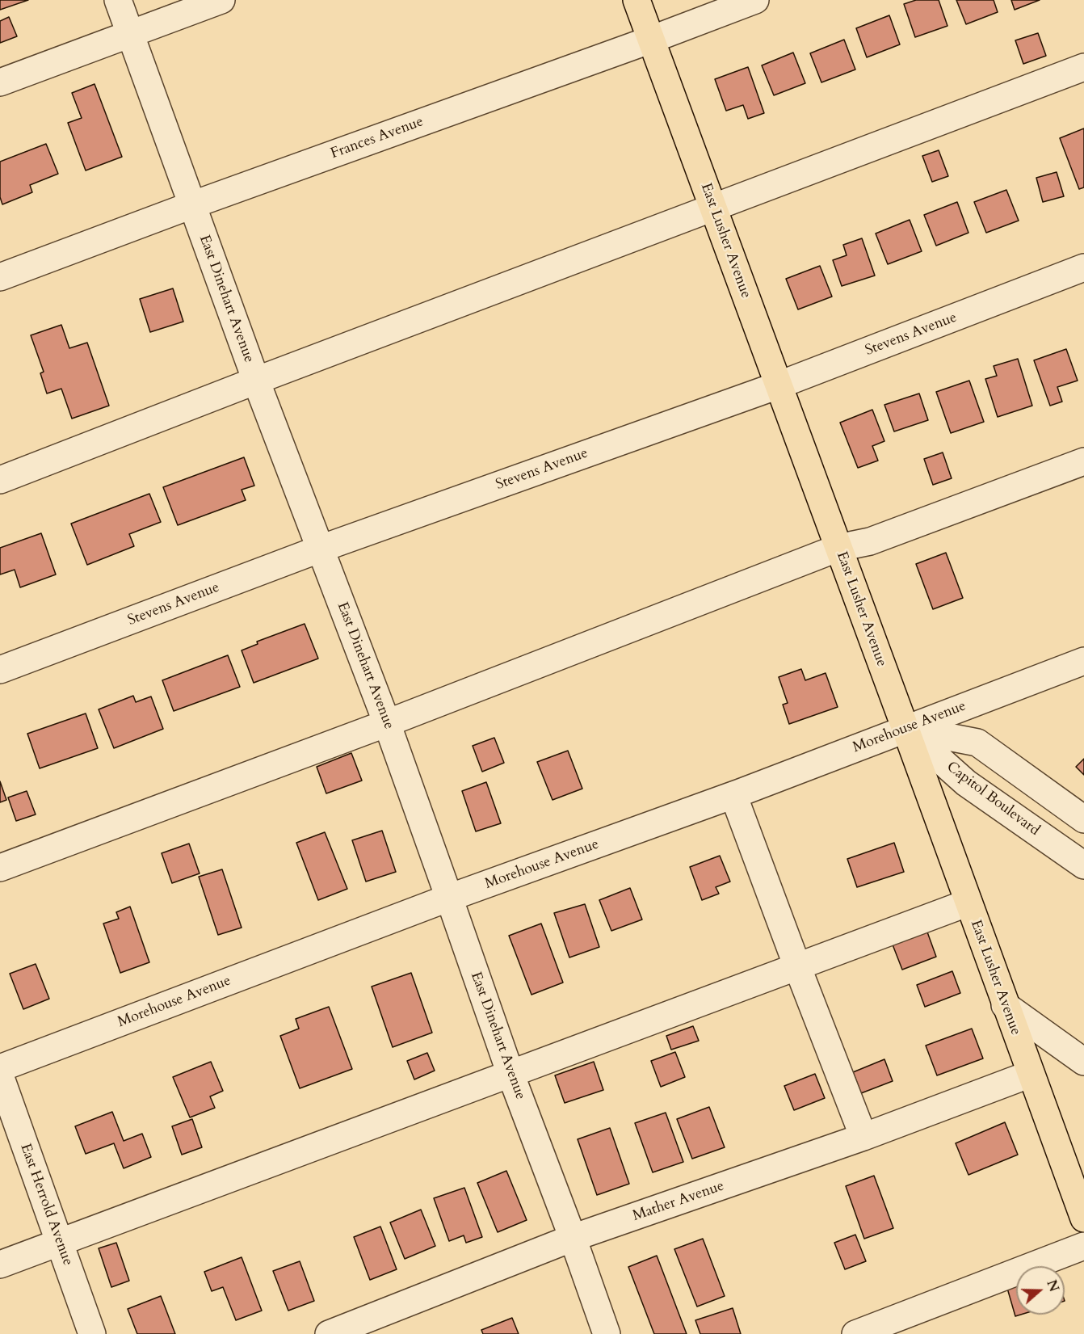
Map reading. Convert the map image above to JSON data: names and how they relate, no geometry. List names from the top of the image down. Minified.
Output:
{"streets":{"main road":["East Lusher Avenue"],"street":["Frances Avenue","East Dinehart Avenue","Stevens Avenue","Morehouse Avenue","Capitol Boulevard","Mather Avenue","East Herrold Avenue"]},"crossings":[["Frances Avenue","East Lusher Avenue"],["Frances Avenue","East Dinehart Avenue"],["East Lusher Avenue","Stevens Avenue"],["East Lusher Avenue","Morehouse Avenue"],["East Lusher Avenue","Capitol Boulevard"],["East Lusher Avenue","Mather Avenue"],["East Dinehart Avenue","Stevens Avenue"],["East Dinehart Avenue","Morehouse Avenue"],["East Dinehart Avenue","Mather Avenue"],["Morehouse Avenue","Capitol Boulevard"]],"north":"right"}
